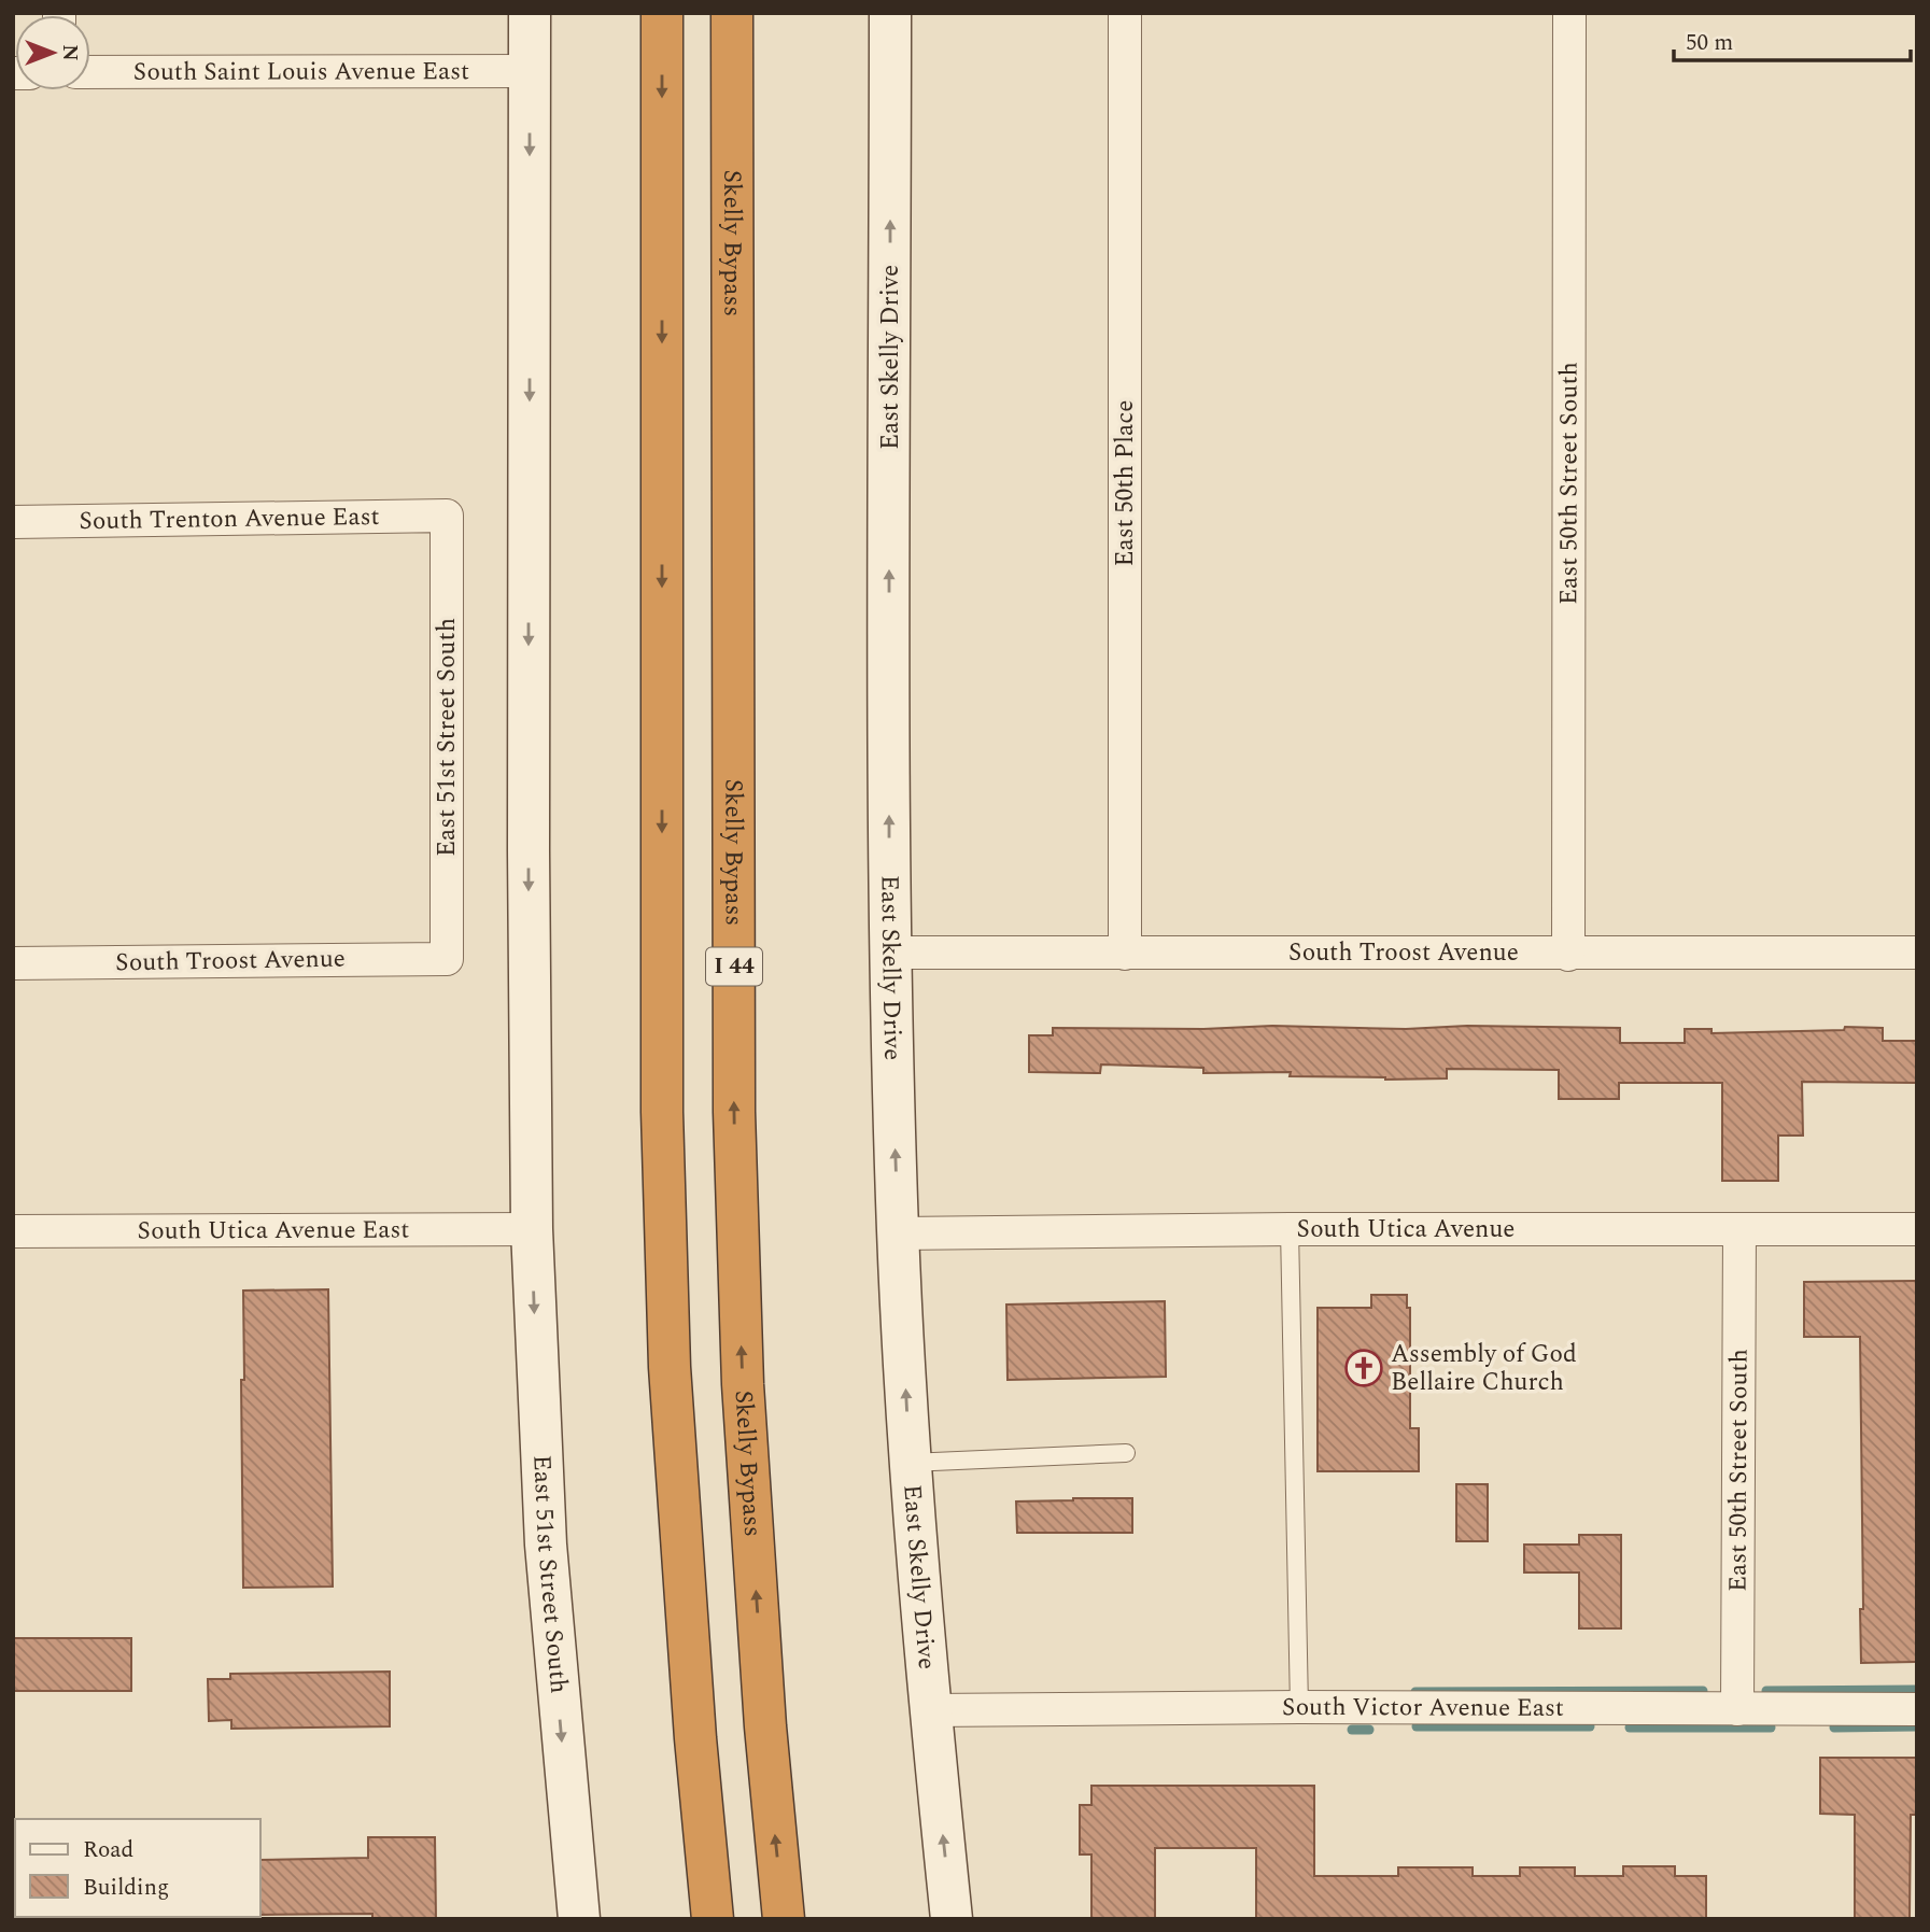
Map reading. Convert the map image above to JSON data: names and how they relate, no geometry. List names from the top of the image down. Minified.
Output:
{"streets":{"highway":["Skelly Bypass","I 44"],"main road":["East Skelly Drive","East 51st Street South"],"street":["South Saint Louis Avenue East","East 50th Place","East 50th Street South","South Trenton Avenue East","South Troost Avenue","South Utica Avenue","South Utica Avenue East","South Victor Avenue East"]},"crossings":[["East Skelly Drive","South Troost Avenue"],["East Skelly Drive","South Utica Avenue"],["East Skelly Drive","South Victor Avenue East"],["East 50th Place","South Troost Avenue"],["East 50th Street South","South Troost Avenue"],["East 50th Street South","South Utica Avenue"],["East 50th Street South","South Victor Avenue East"],["South Trenton Avenue East","East 51st Street South"],["East 51st Street South","South Troost Avenue"],["East 51st Street South","South Utica Avenue East"]],"one_way":["East 51st Street South"],"places":{"church":["Assembly of God Bellaire Church"]},"legend":["Road","Building"],"scale_bar":"50 m","north":"right"}
